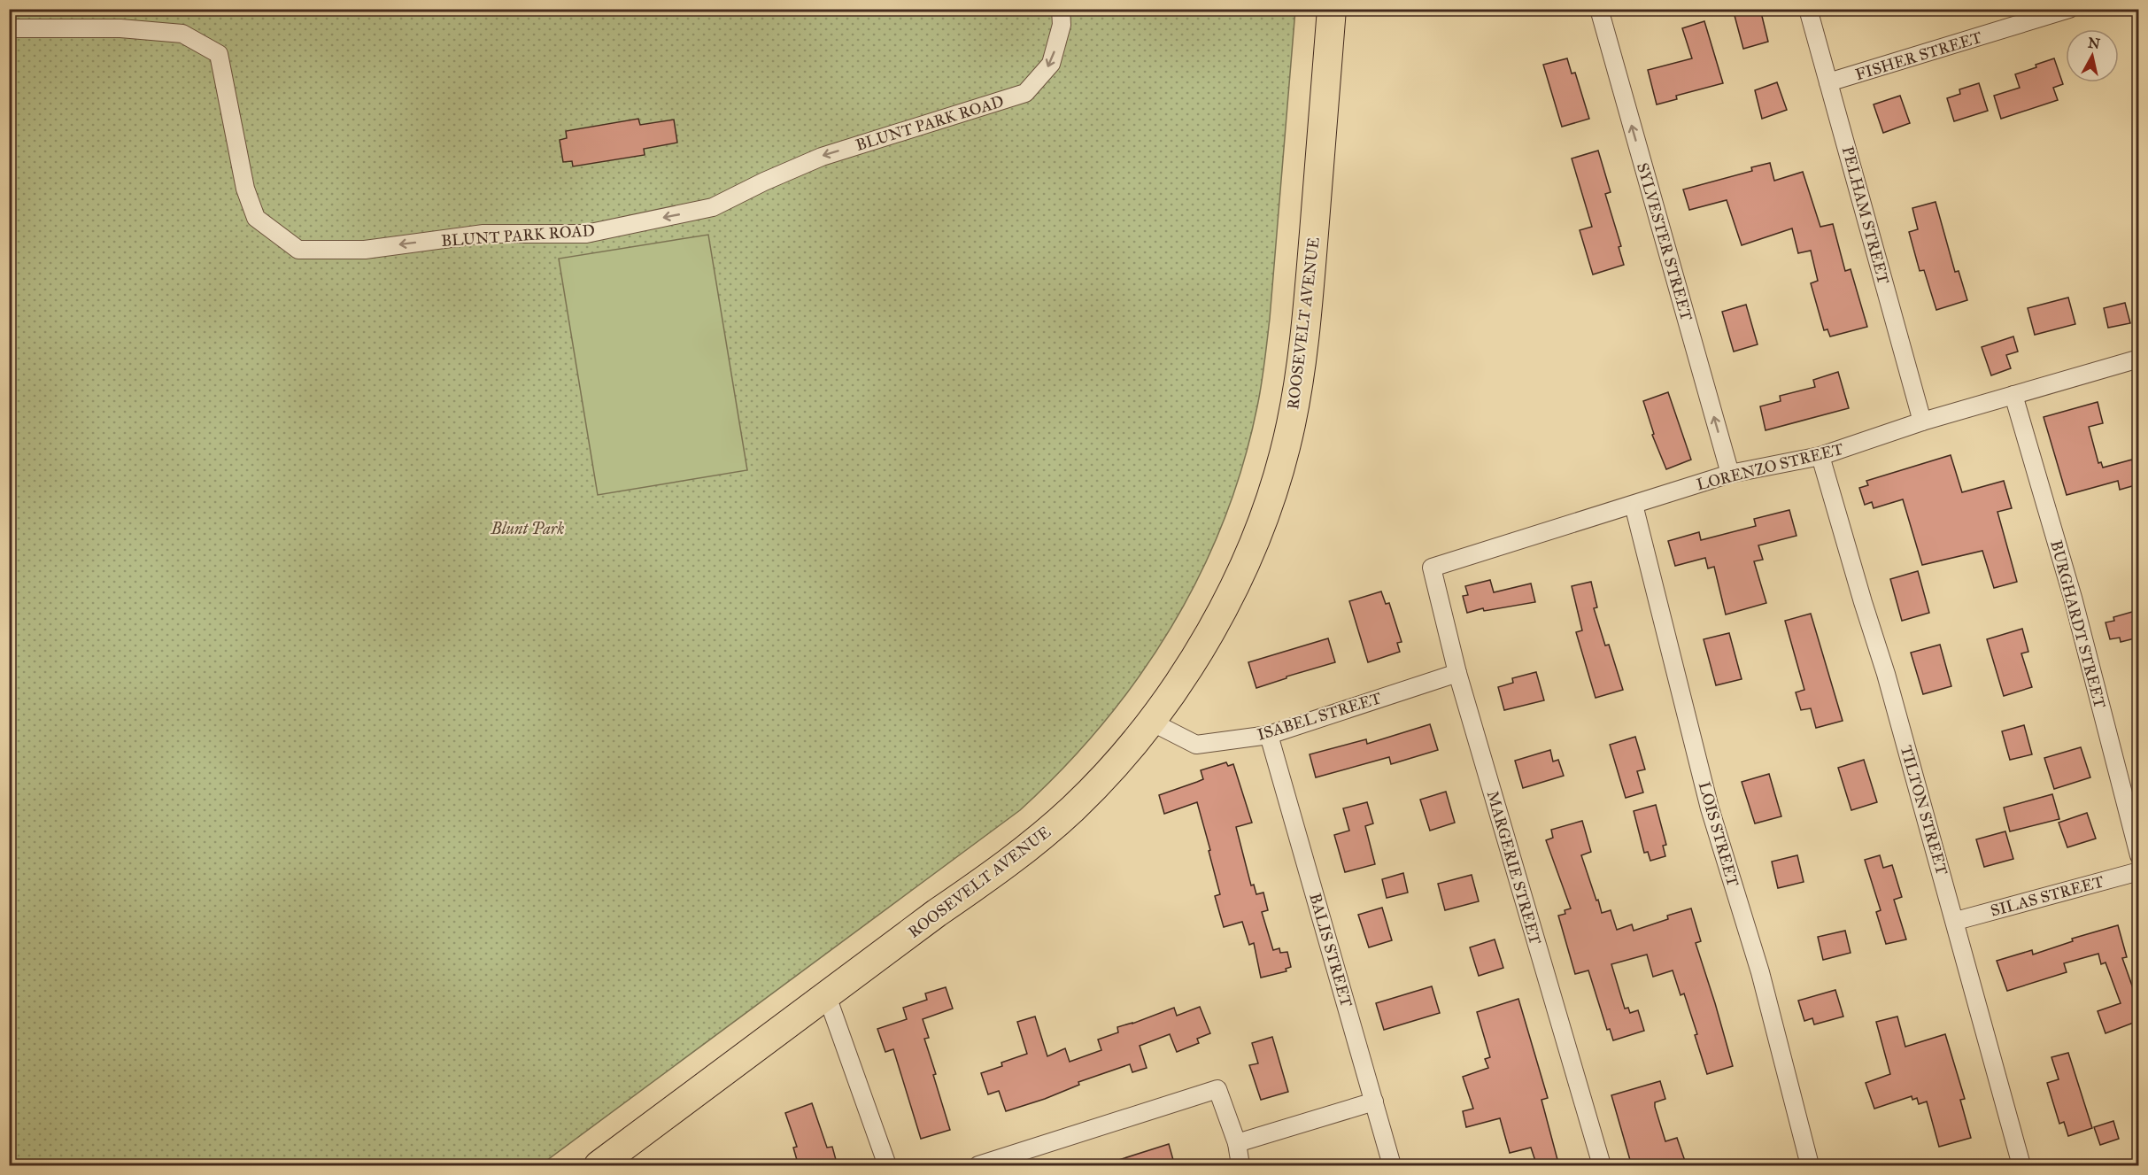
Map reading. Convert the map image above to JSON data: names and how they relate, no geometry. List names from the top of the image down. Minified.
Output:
{"streets":{"main road":["ROOSEVELT AVENUE"],"street":["FISHER STREET","BLUNT PARK ROAD","PELHAM STREET","SYLVESTER STREET","LORENZO STREET","BURGHARDT STREET","ISABEL STREET","TILTON STREET","LOIS STREET","MARGERIE STREET","SILAS STREET","BALIS STREET"]},"crossings":[["FISHER STREET","PELHAM STREET"],["PELHAM STREET","LORENZO STREET"],["SYLVESTER STREET","LORENZO STREET"],["ROOSEVELT AVENUE","ISABEL STREET"],["LORENZO STREET","BURGHARDT STREET"],["LORENZO STREET","TILTON STREET"],["LORENZO STREET","LOIS STREET"],["LORENZO STREET","MARGERIE STREET"],["ISABEL STREET","MARGERIE STREET"],["ISABEL STREET","BALIS STREET"],["TILTON STREET","SILAS STREET"]],"one_way":["BLUNT PARK ROAD","SYLVESTER STREET"],"parks":["Blunt Park"],"north":"top"}
